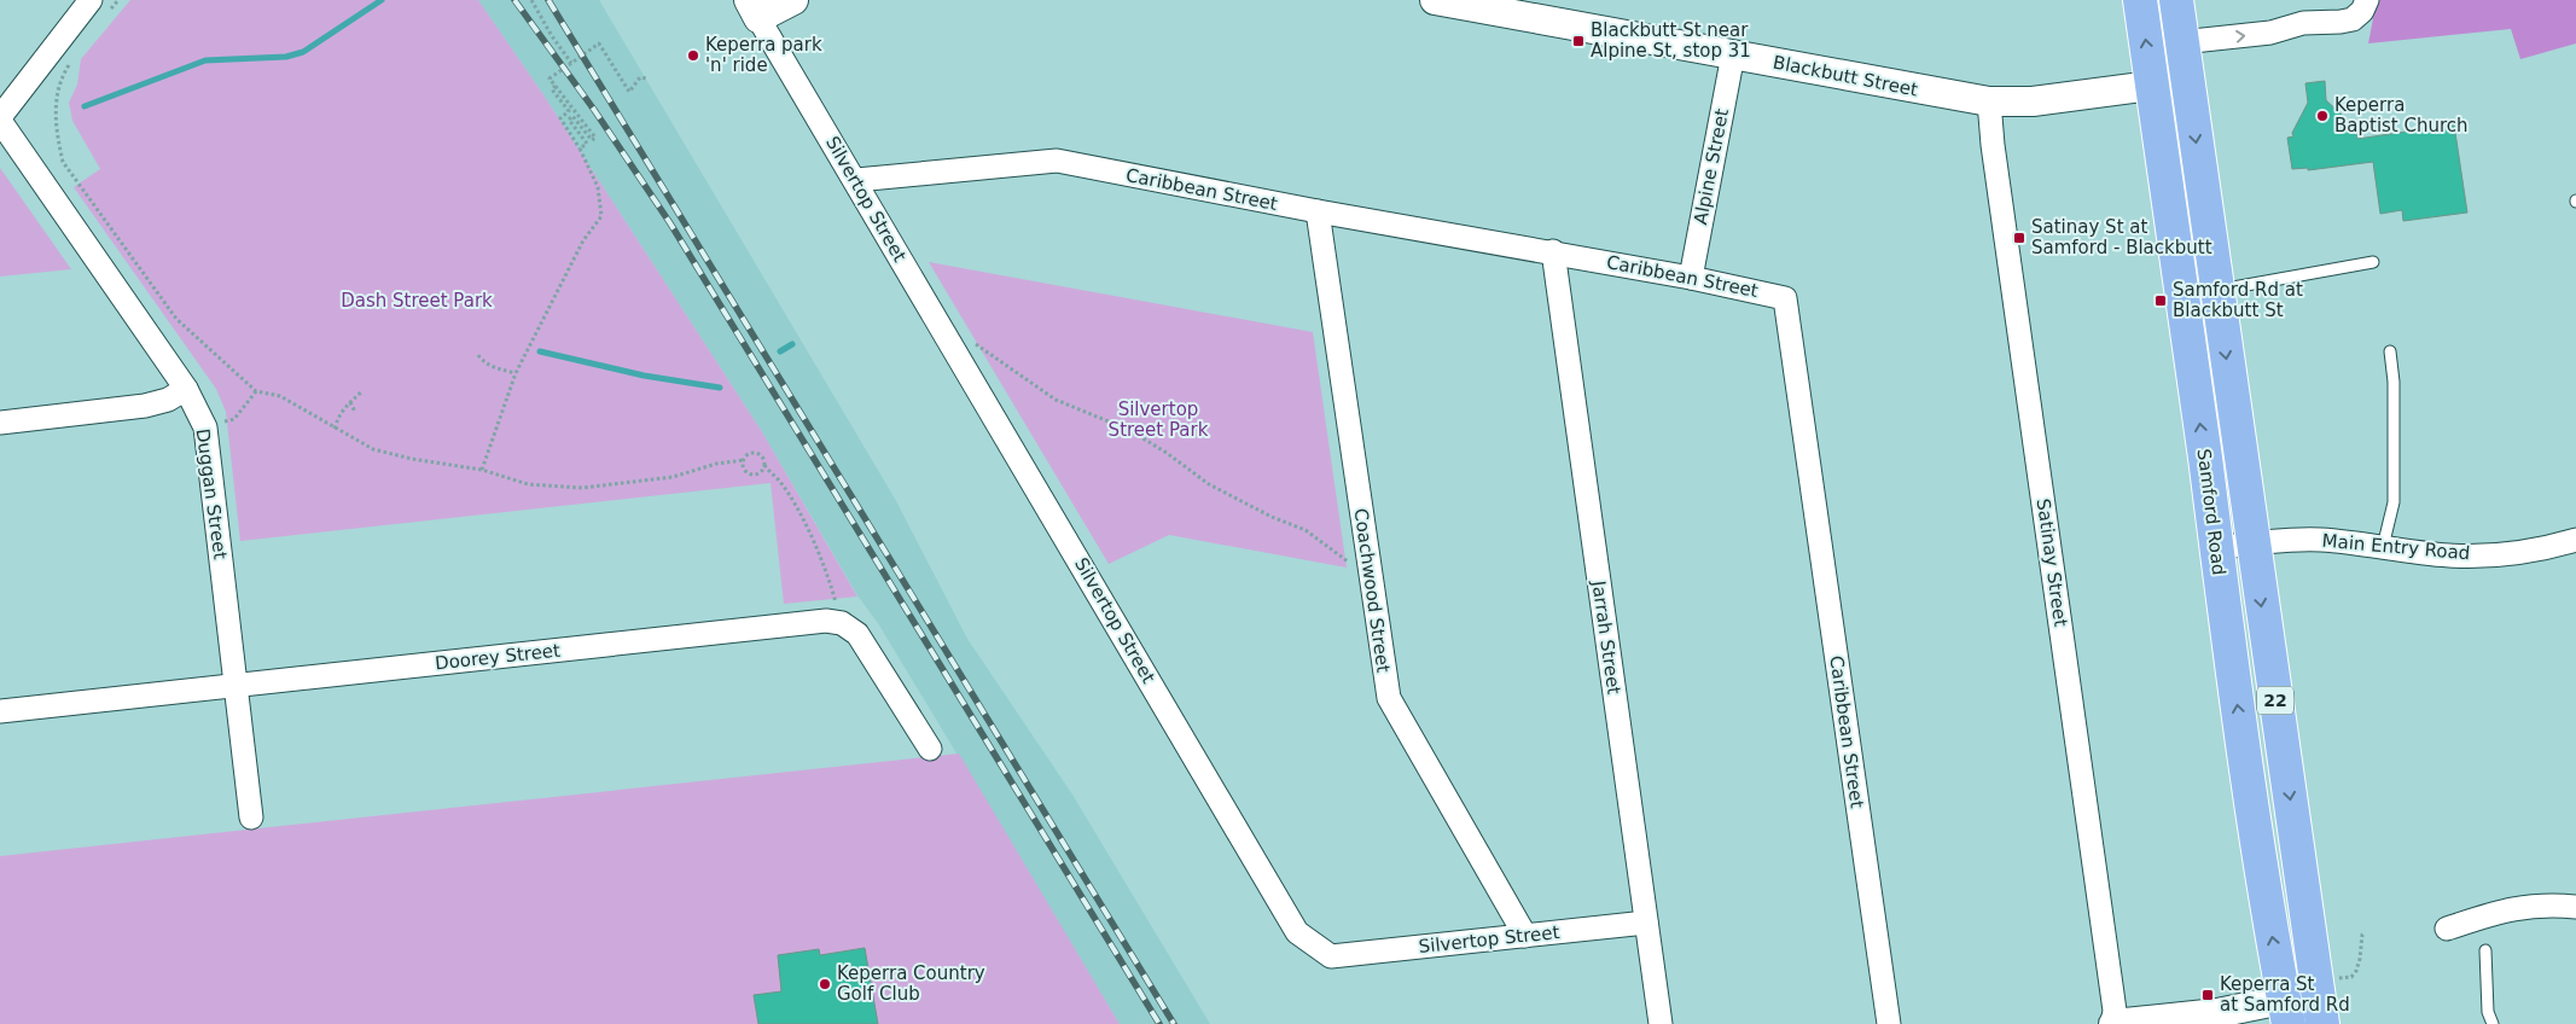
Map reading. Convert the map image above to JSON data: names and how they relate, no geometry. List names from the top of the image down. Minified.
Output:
{"streets":{"main road":["Samford Road","22"],"street":["Blackbutt Street","Alpine Street","Caribbean Street","Silvertop Street","Duggan Street","Main Entry Road","Satinay Street","Coachwood Street","Jarrah Street","Doorey Street"]},"crossings":[["Blackbutt Street","Alpine Street"],["Blackbutt Street","Samford Road"],["Blackbutt Street","Satinay Street"],["Alpine Street","Caribbean Street"],["Caribbean Street","Silvertop Street"],["Caribbean Street","Coachwood Street"],["Caribbean Street","Jarrah Street"],["Silvertop Street","Coachwood Street"],["Silvertop Street","Jarrah Street"],["Duggan Street","Doorey Street"],["Samford Road","Main Entry Road"]],"parks":["Dash Street Park","Silvertop Street Park"],"places":{"transit":["Blackbutt St near Alpine St, stop 31","Satinay St at Samford - Blackbutt","Samford Rd at Blackbutt St","Keperra St at Samford Rd"],"other":["Keperra park 'n' ride","Keperra Baptist Church","Keperra Country Golf Club"]}}
